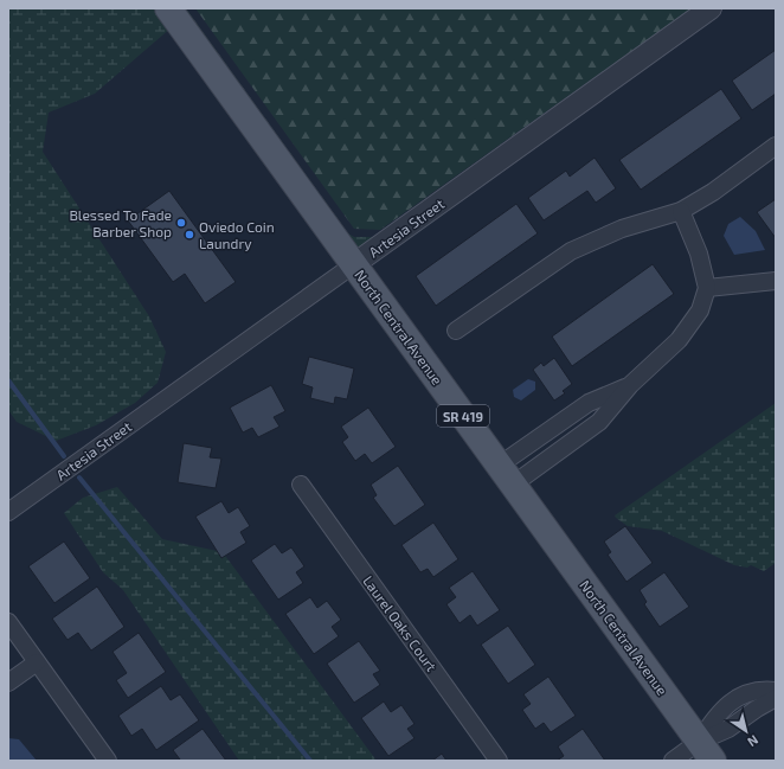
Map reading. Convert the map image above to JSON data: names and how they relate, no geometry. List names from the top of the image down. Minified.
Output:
{"streets":{"main road":["North Central Avenue","SR 419"],"street":["Artesia Street","Laurel Oaks Court"]},"crossings":[["Artesia Street","North Central Avenue"]],"places":["Blessed To Fade Barber Shop","Oviedo Coin Laundry"],"north":"bottom right"}
